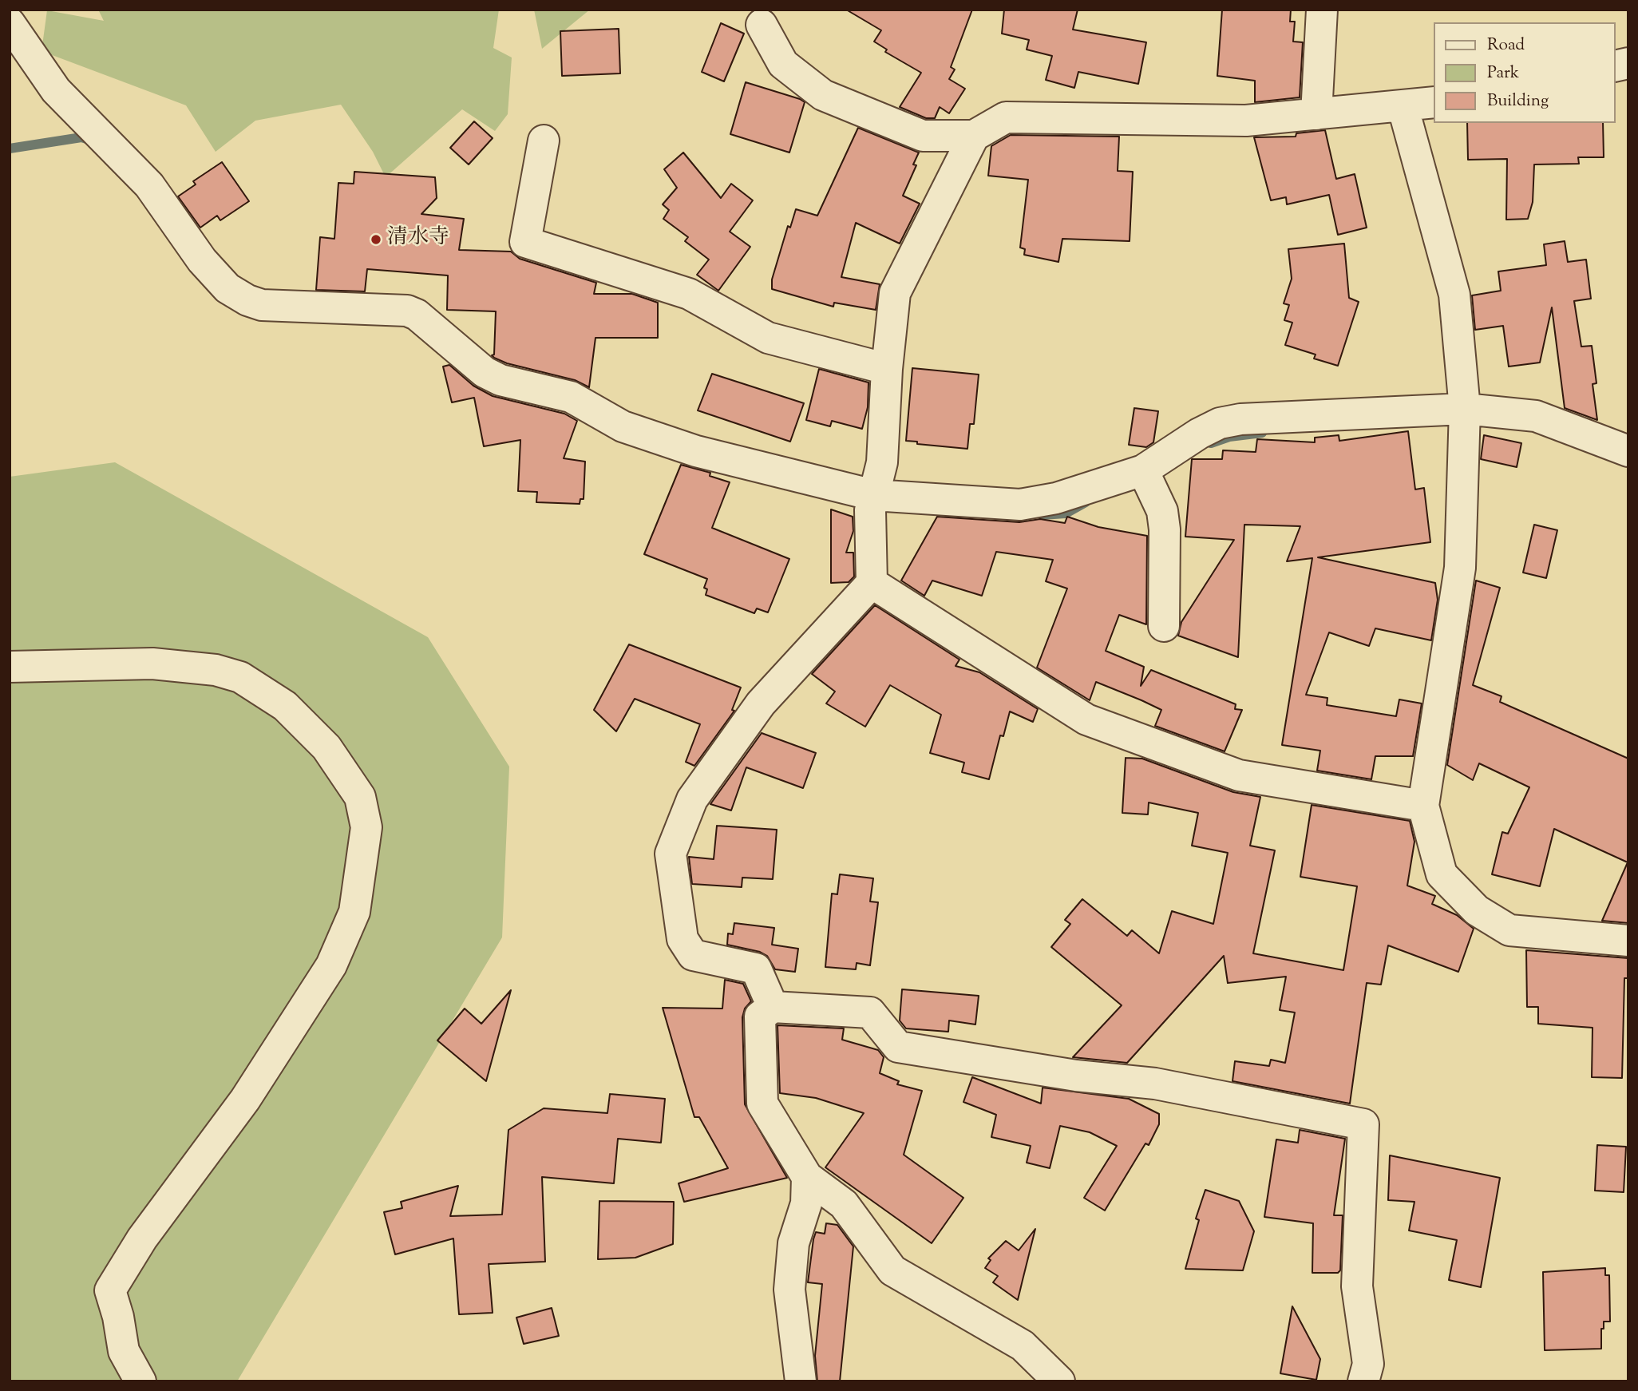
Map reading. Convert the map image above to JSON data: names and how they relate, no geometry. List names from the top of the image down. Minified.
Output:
{"places":["清水寺"],"legend":["Road","Park","Building"]}
